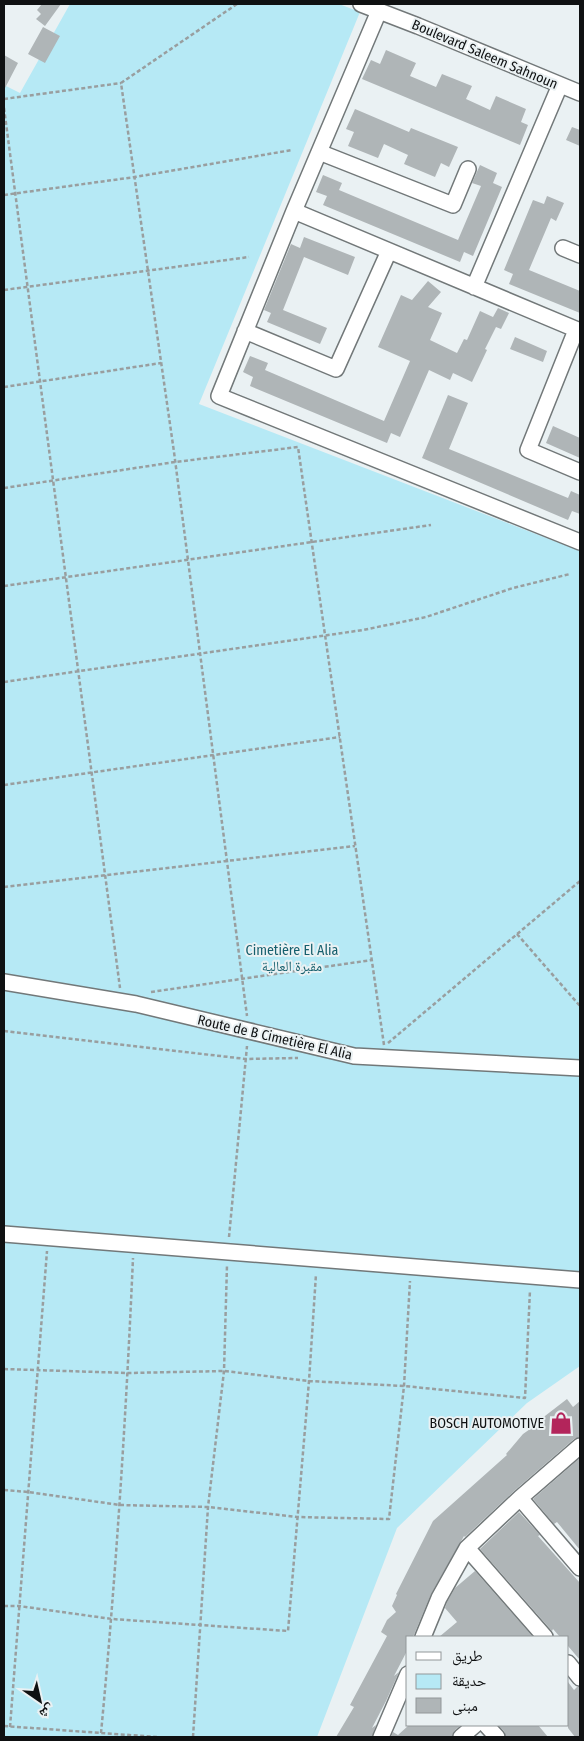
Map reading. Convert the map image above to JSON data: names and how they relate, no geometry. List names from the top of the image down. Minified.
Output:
{"streets":{"street":["Boulevard Saleem Sahnoun","Route de B Cimetière El Alia"]},"parks":["Cimetière El Alia مقبرة العالية"],"places":{"shop":["BOSCH AUTOMOTIVE"]},"legend":["طريق","حديقة","مبنى"],"north":"bottom right"}
